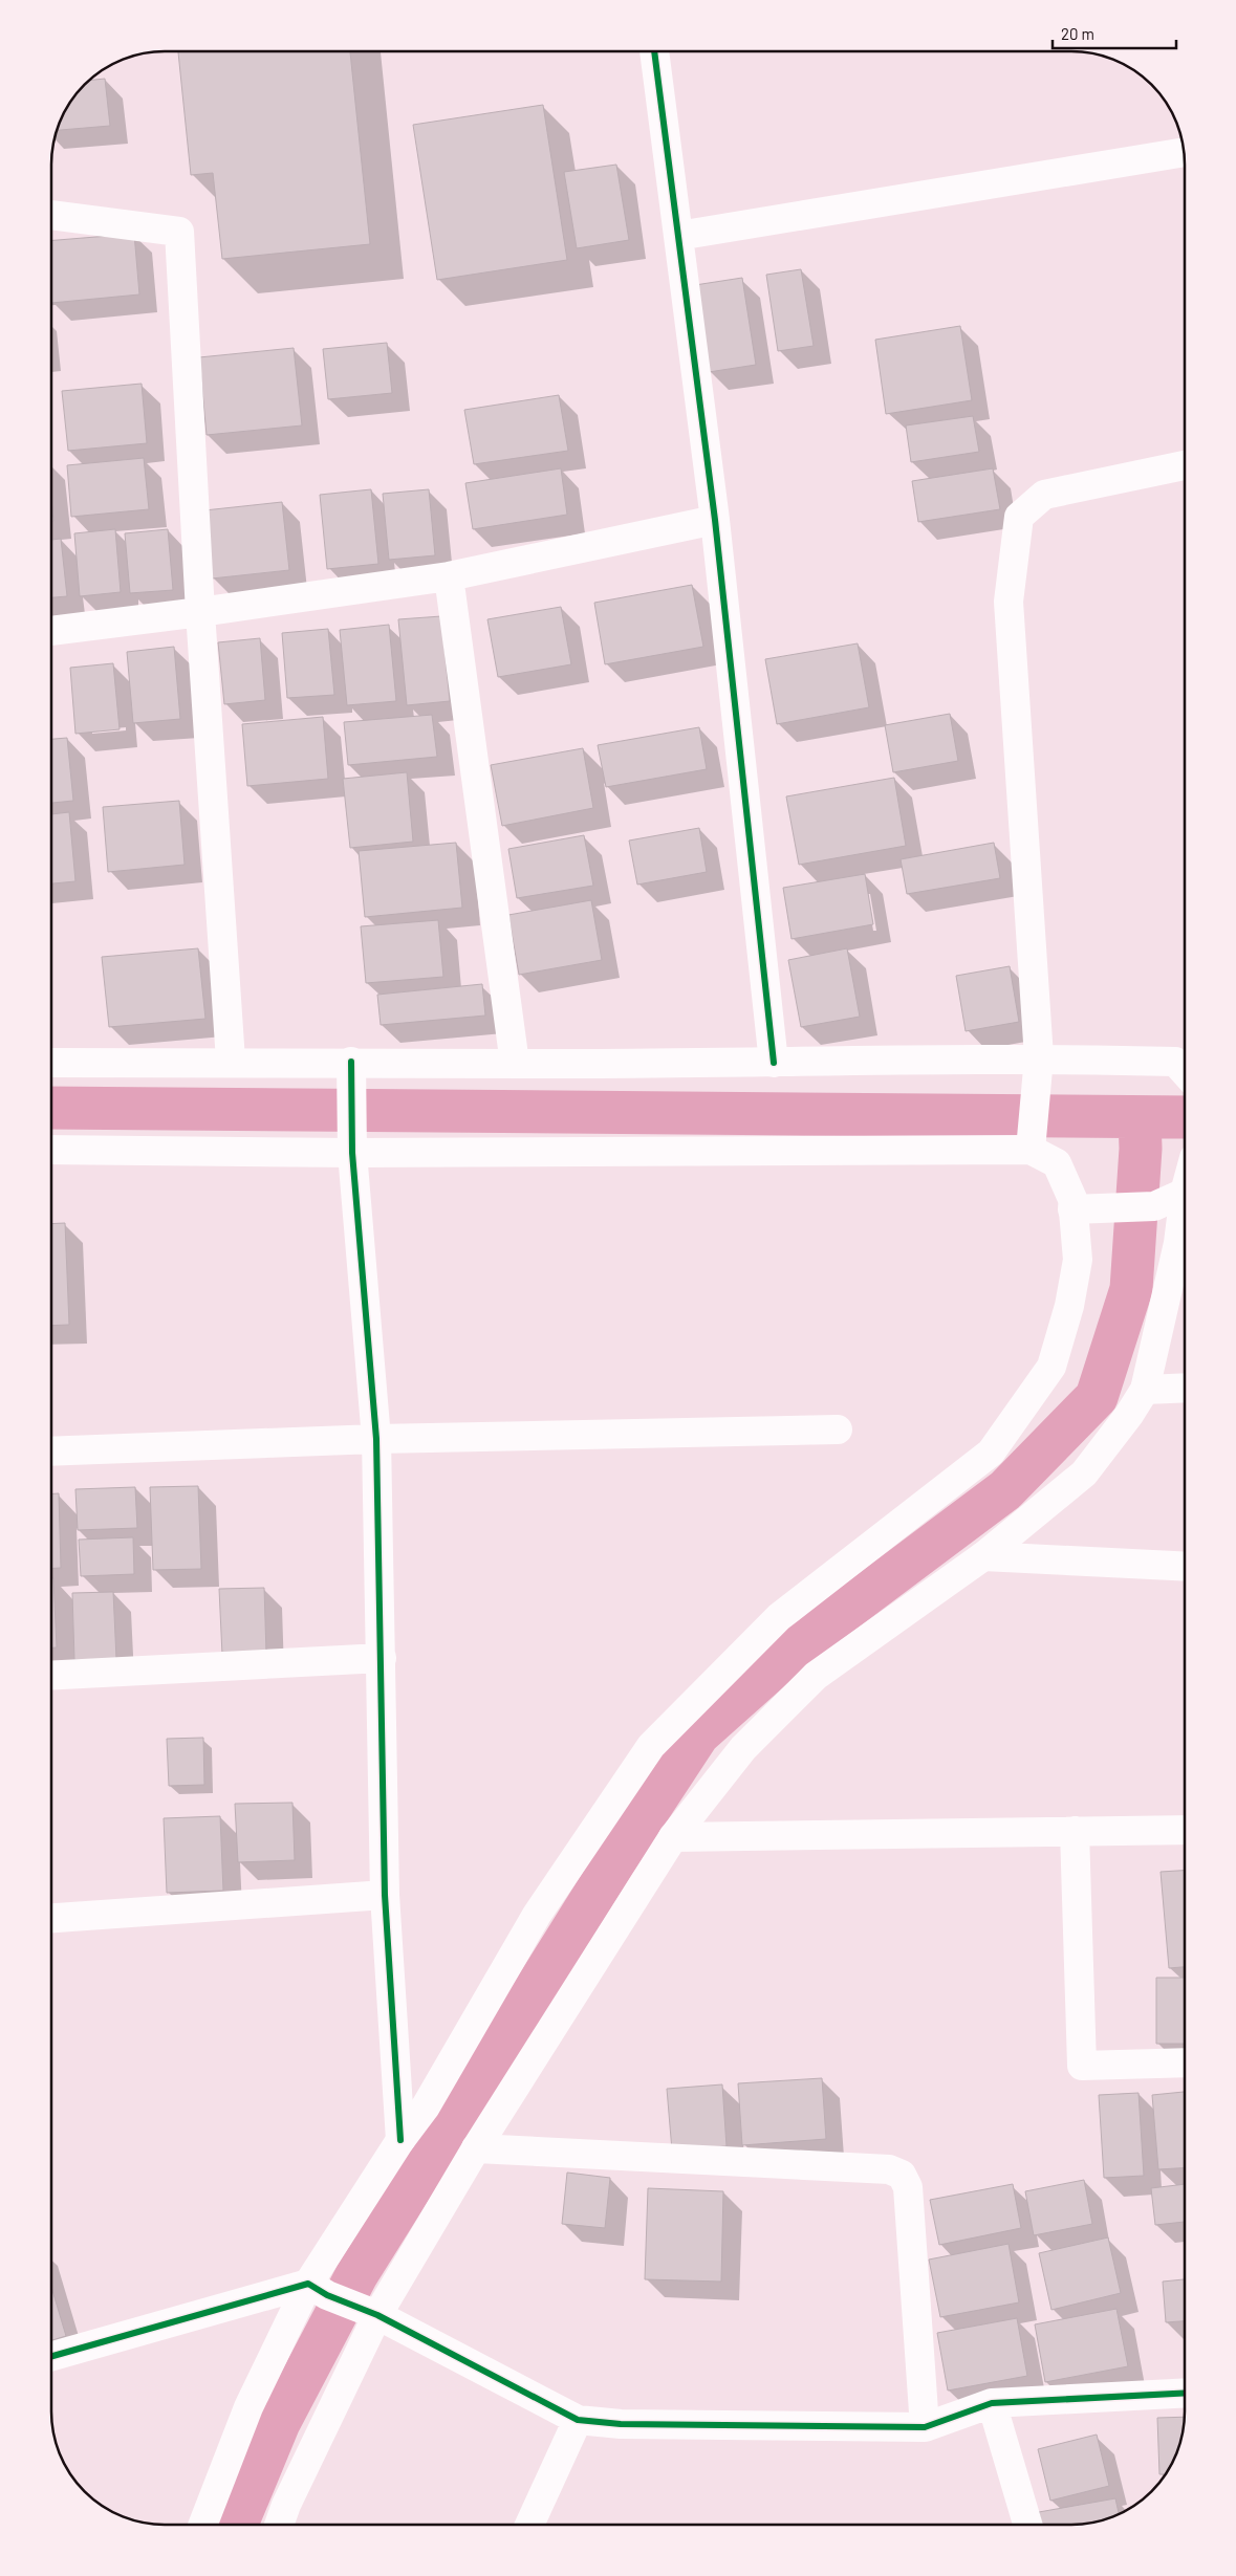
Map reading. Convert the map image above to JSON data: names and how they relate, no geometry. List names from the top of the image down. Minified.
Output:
{"scale_bar":"20 m"}
